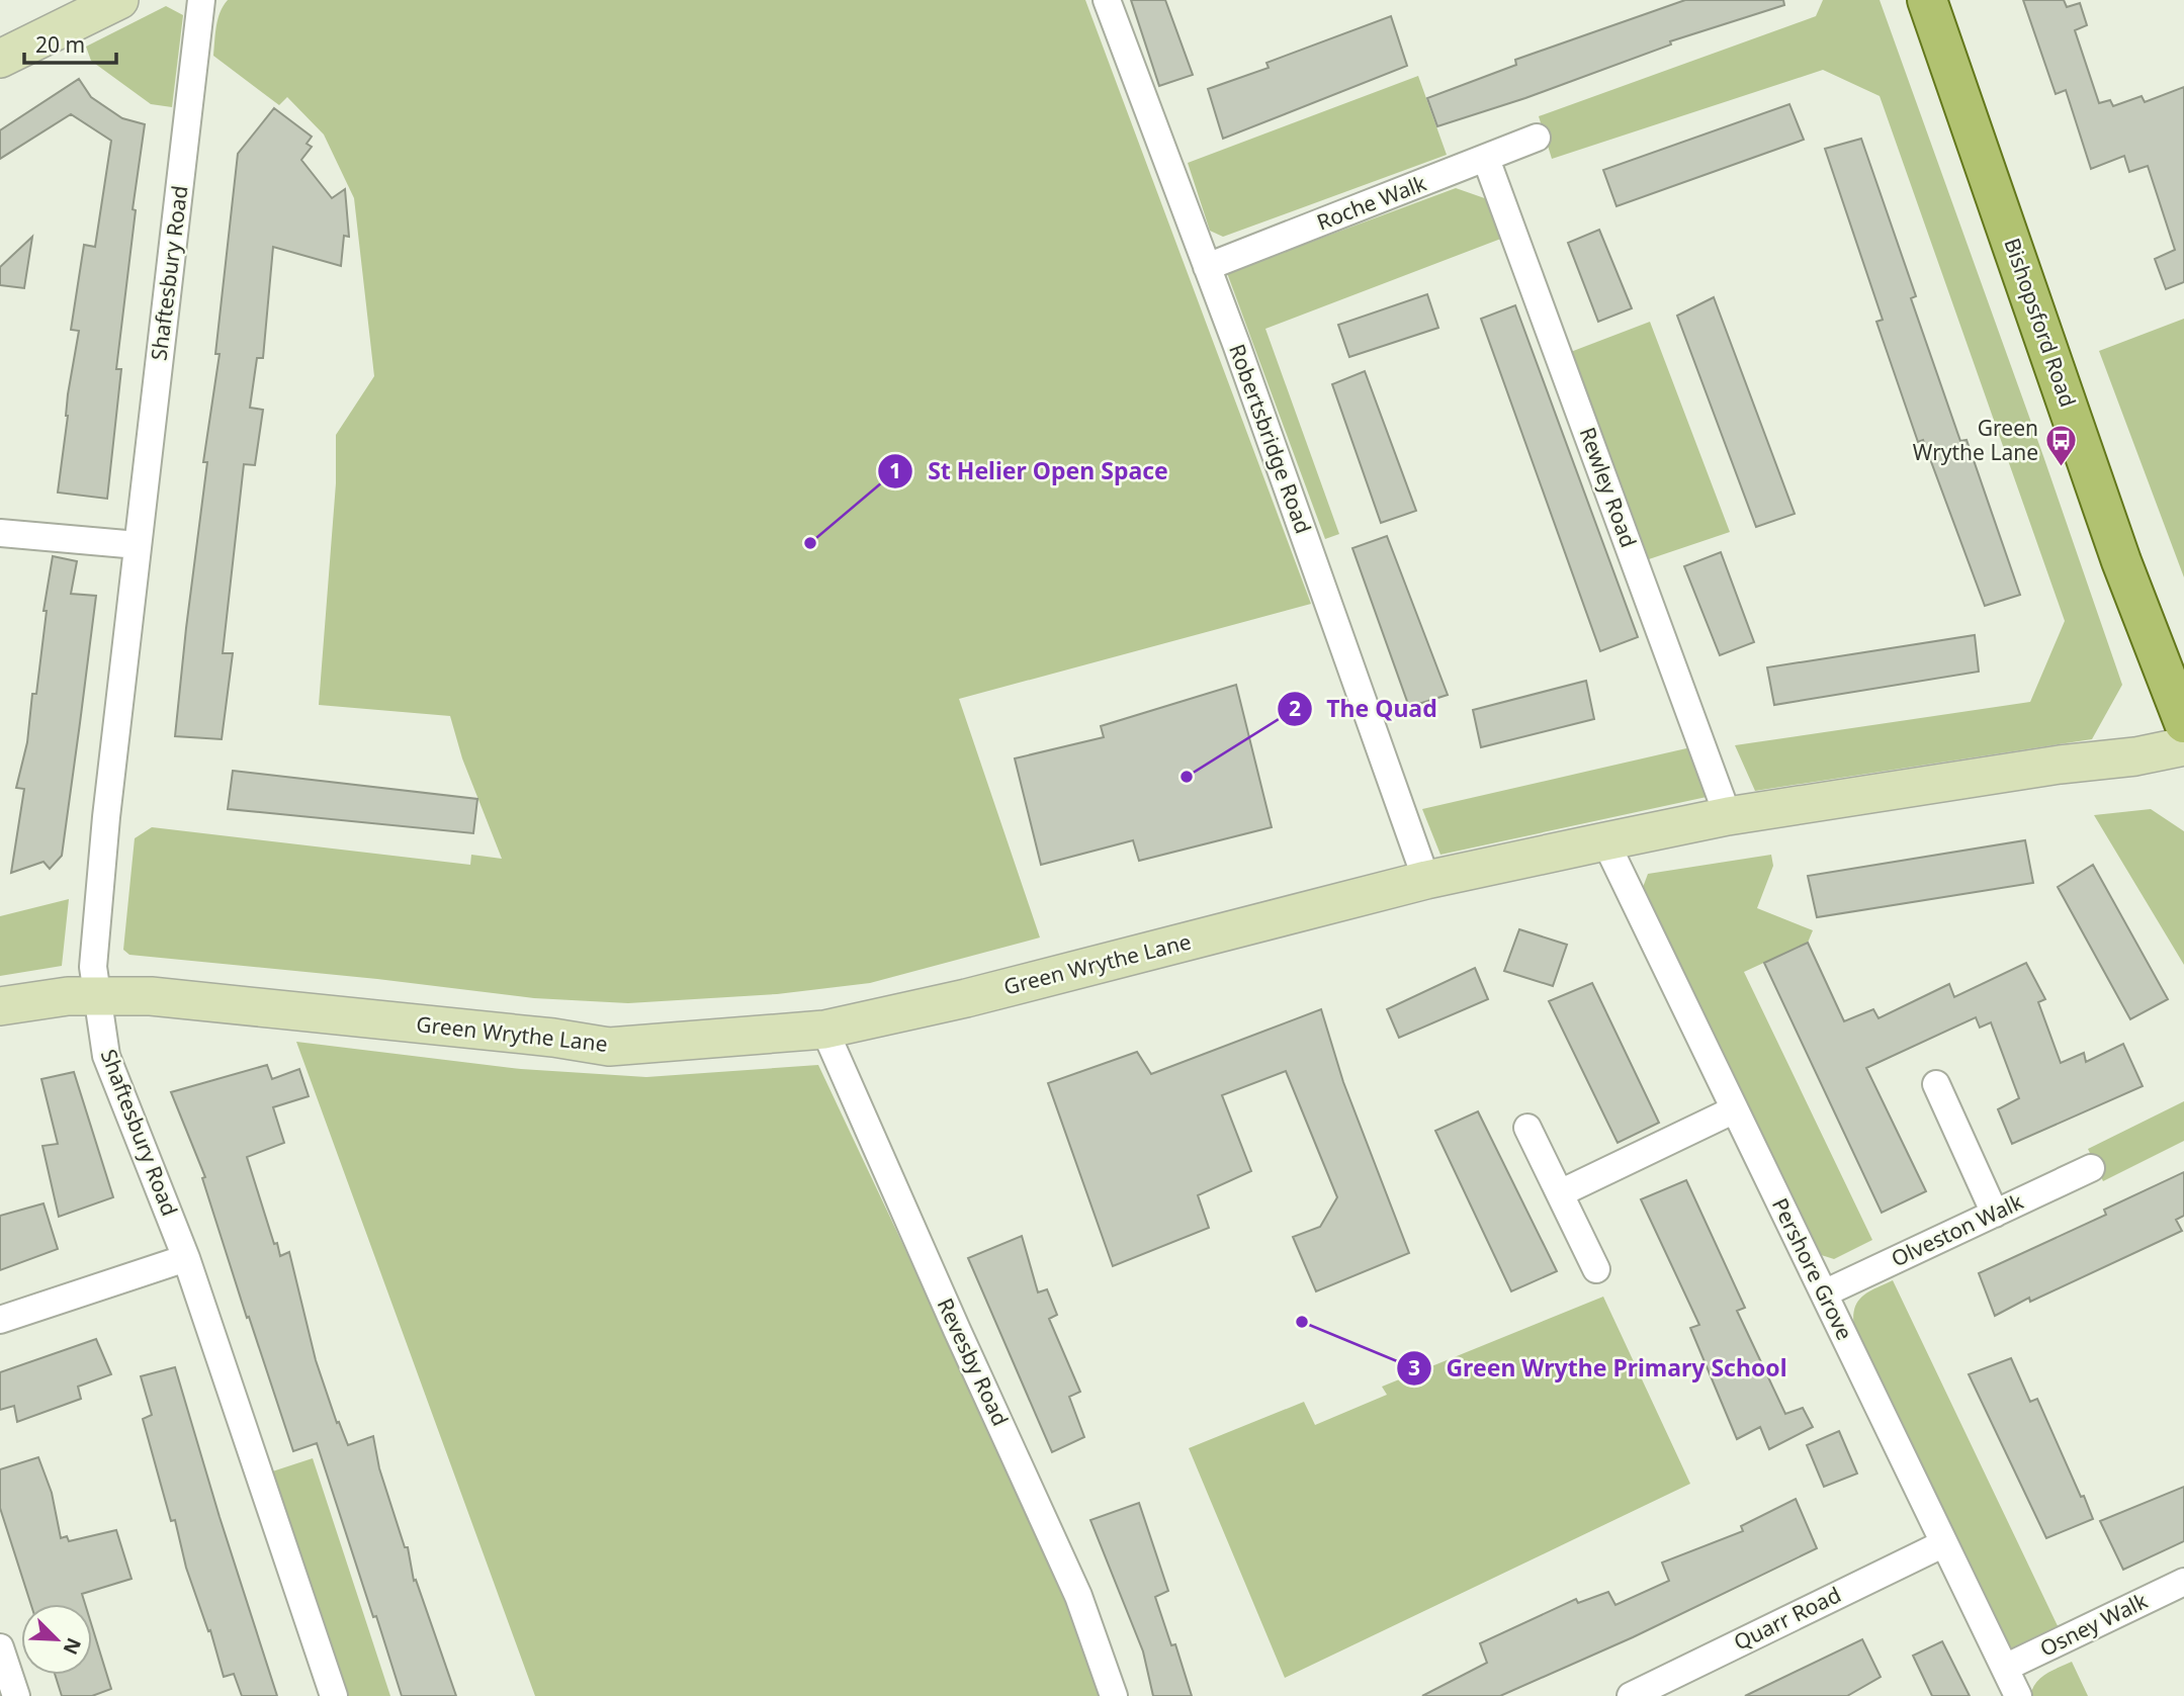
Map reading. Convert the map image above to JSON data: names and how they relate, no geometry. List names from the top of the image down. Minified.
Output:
{"streets":{"main road":["Bishopsford Road"],"street":["Roche Walk","Shaftesbury Road","Robertsbridge Road","Rewley Road","Green Wrythe Lane","Olveston Walk","Pershore Grove","Revesby Road","Quarr Road","Osney Walk"]},"crossings":[["Roche Walk","Robertsbridge Road"],["Roche Walk","Rewley Road"],["Shaftesbury Road","Green Wrythe Lane"],["Robertsbridge Road","Green Wrythe Lane"],["Rewley Road","Green Wrythe Lane"],["Green Wrythe Lane","Pershore Grove"],["Green Wrythe Lane","Revesby Road"],["Olveston Walk","Pershore Grove"],["Pershore Grove","Quarr Road"],["Pershore Grove","Osney Walk"]],"places":{"bus stop":["Green Wrythe Lane"],"other":["St Helier Open Space","The Quad","Green Wrythe Primary School"]},"scale_bar":"20 m","north":"bottom right"}
